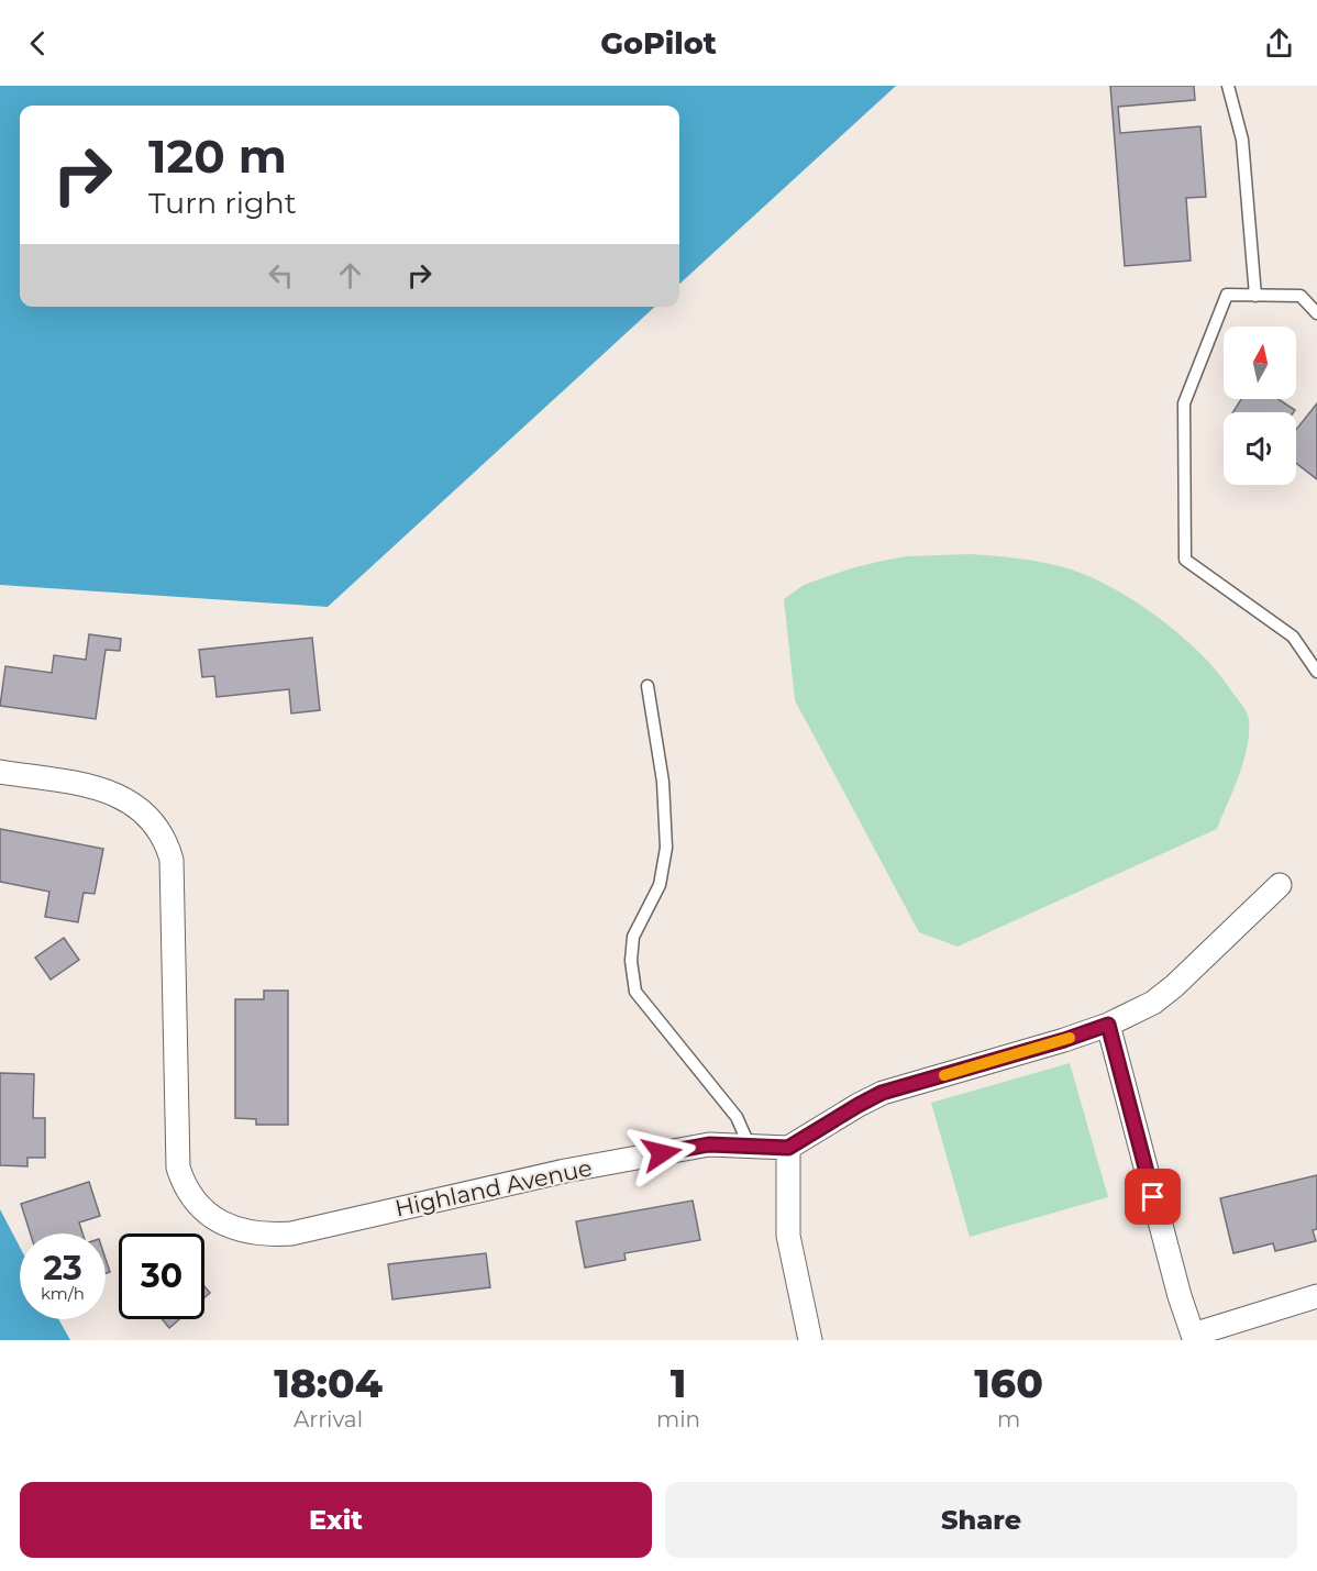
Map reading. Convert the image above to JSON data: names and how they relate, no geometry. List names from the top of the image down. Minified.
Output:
{"streets":{"street":["Highland Avenue"]},"north":"top","page":{"header":"GoPilot","turn":["120 m","Turn right"],"speed":"23 km/h","limit":"30","eta":["18:04","Arrival","1","min","160","m"],"buttons":["Exit","Share"]}}
